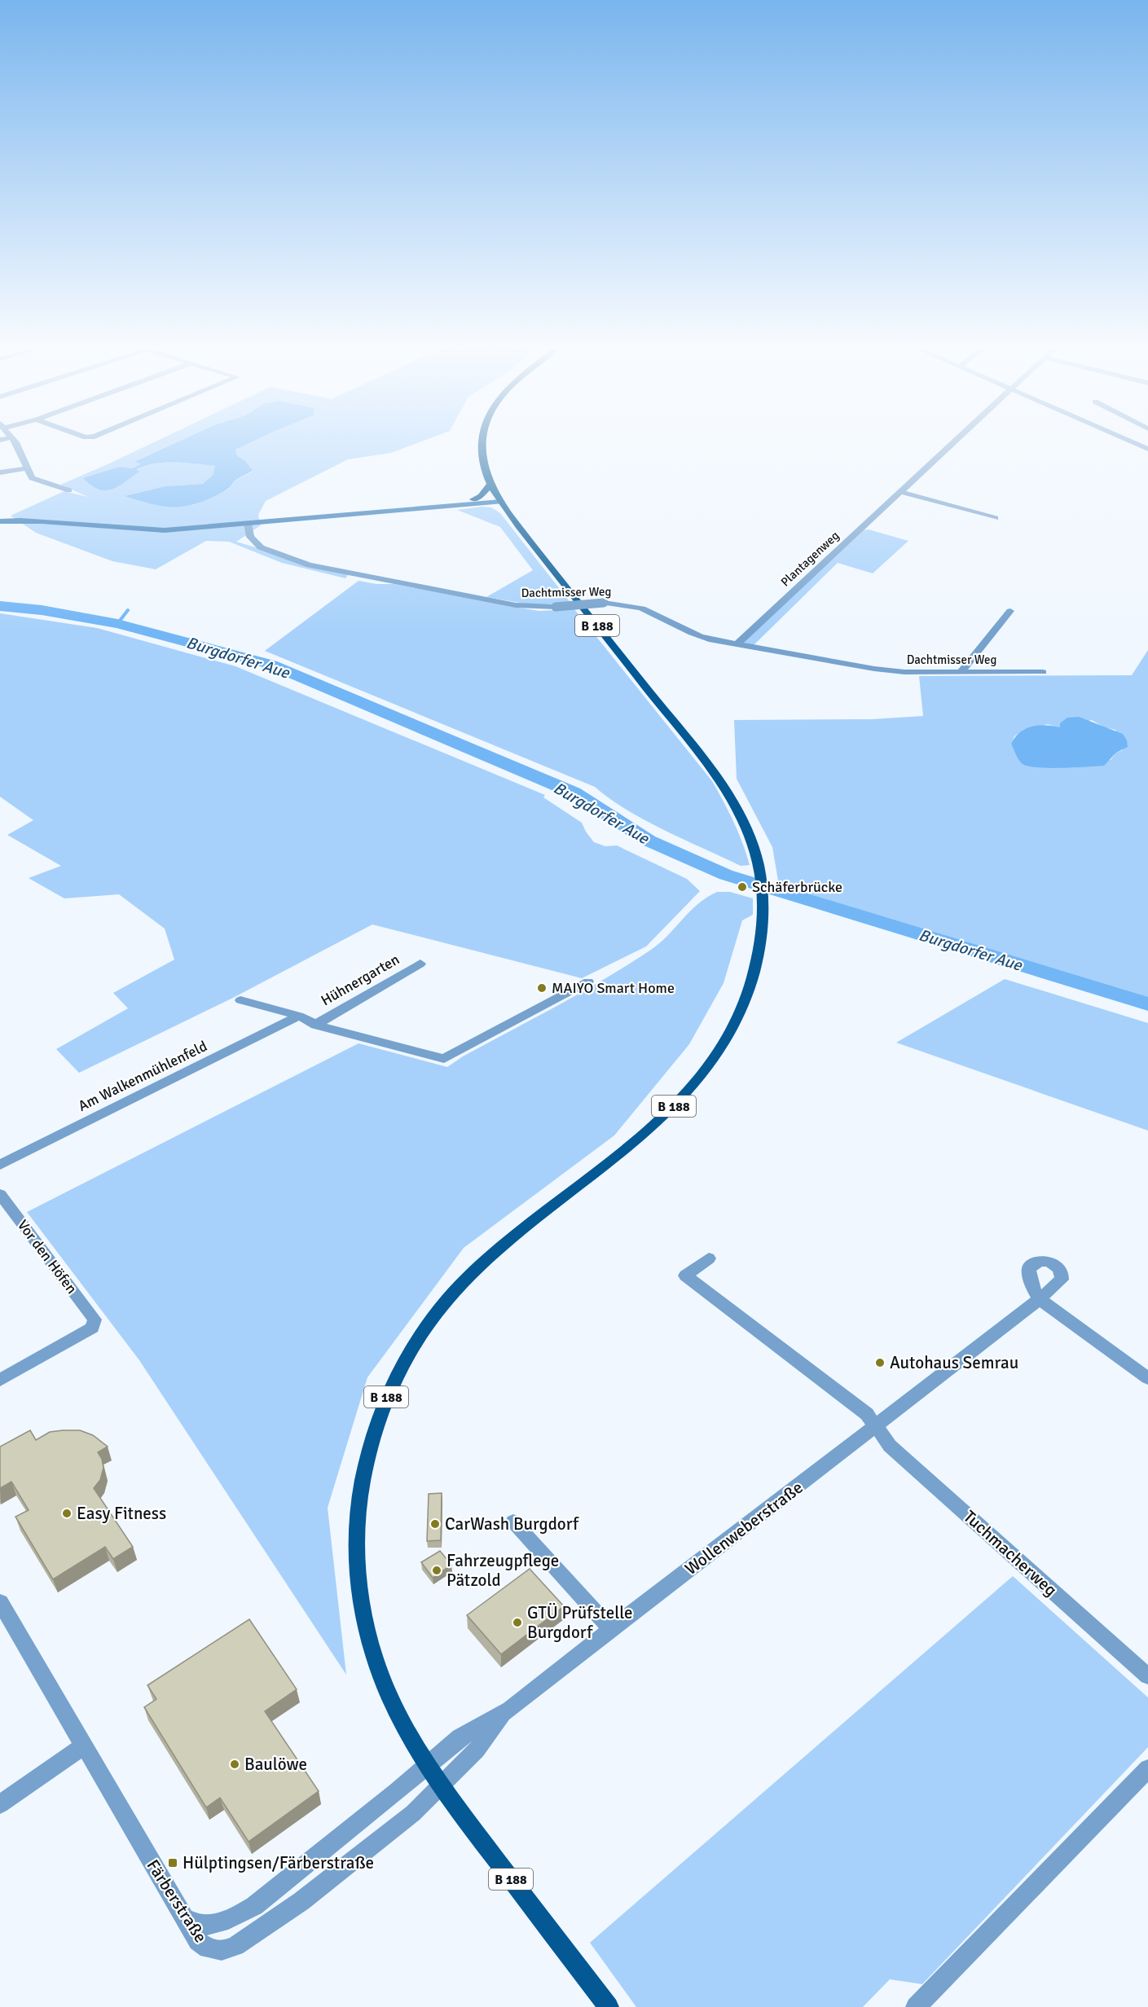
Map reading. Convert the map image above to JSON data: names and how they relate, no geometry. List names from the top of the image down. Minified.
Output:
{"streets":{"main road":["B 188"],"street":["Plantagenweg","Dachtmisser Weg","Hühnergarten","Am Walkenmühlenfeld","Vor den Höfen","Wollenweberstraße","Tuchmacherweg","Färberstraße"]},"crossings":[["Plantagenweg","Dachtmisser Weg"],["B 188","Wollenweberstraße"],["B 188","Färberstraße"],["Wollenweberstraße","Tuchmacherweg"],["Wollenweberstraße","Färberstraße"]],"water":["Burgdorfer Aue"],"places":{"other":["Schäferbrücke","MAIYO Smart Home","Autohaus Semrau","Easy Fitness","CarWash Burgdorf","Fahrzeugpflege Pätzold","GTÜ Prüfstelle Burgdorf","Baulöwe"],"transit":["Hülptingsen/Färberstraße"]}}
